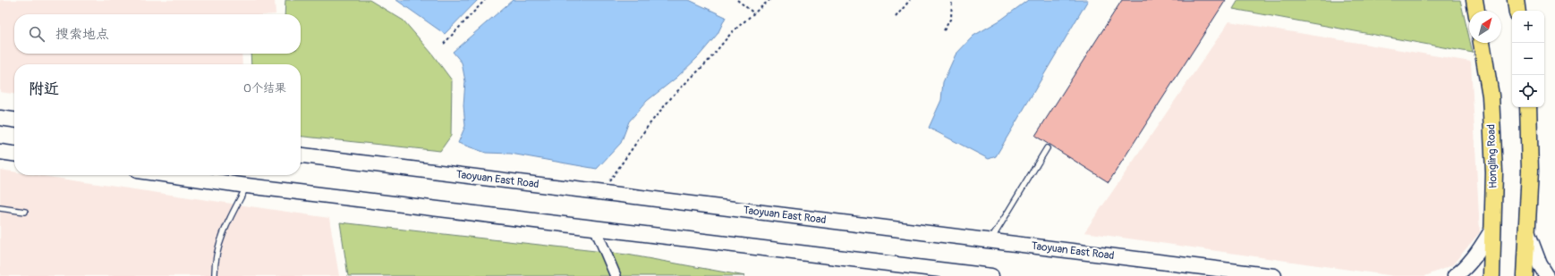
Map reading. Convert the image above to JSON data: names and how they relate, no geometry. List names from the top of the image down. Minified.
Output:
{"streets":{"main road":["Hongling Road","Taoyuan East Road"]},"north":"top right","page":{"map_buttons":["+","−"],"search":"搜索地点","heading":["附近","0个结果"]}}
